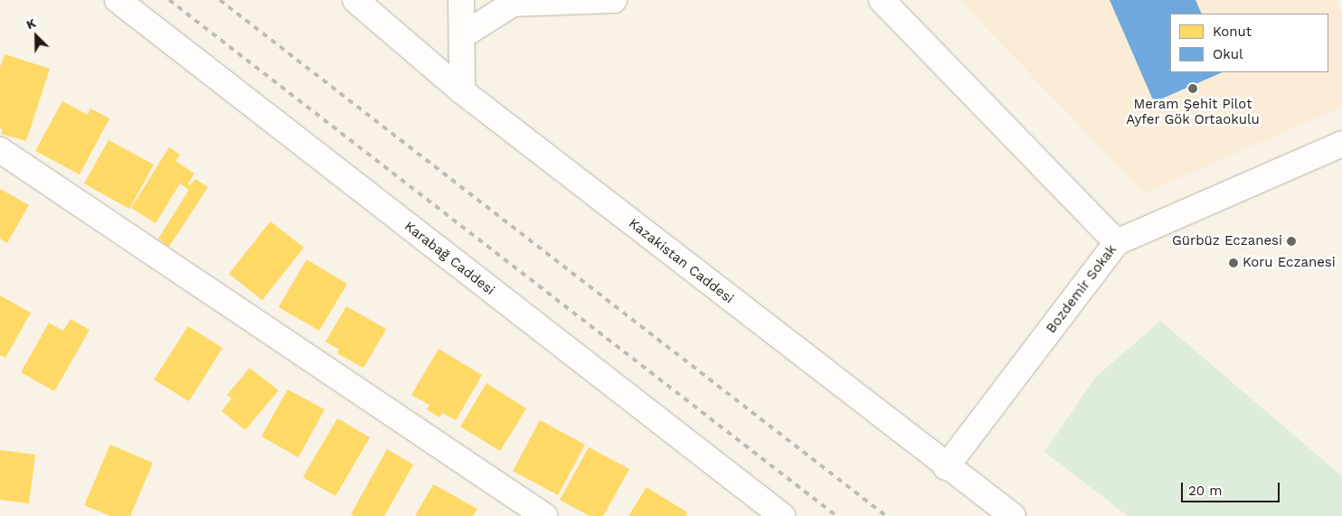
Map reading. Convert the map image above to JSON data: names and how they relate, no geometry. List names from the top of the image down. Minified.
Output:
{"streets":{"street":["Karabağ Caddesi","Kazakistan Caddesi","Bozdemir Sokak"]},"crossings":[["Kazakistan Caddesi","Bozdemir Sokak"]],"places":["Meram Şehit Pilot Ayfer Gök Ortaokulu","Gürbüz Eczanesi","Koru Eczanesi"],"legend":["Konut","Okul"],"scale_bar":"20 m","north":"top left"}
